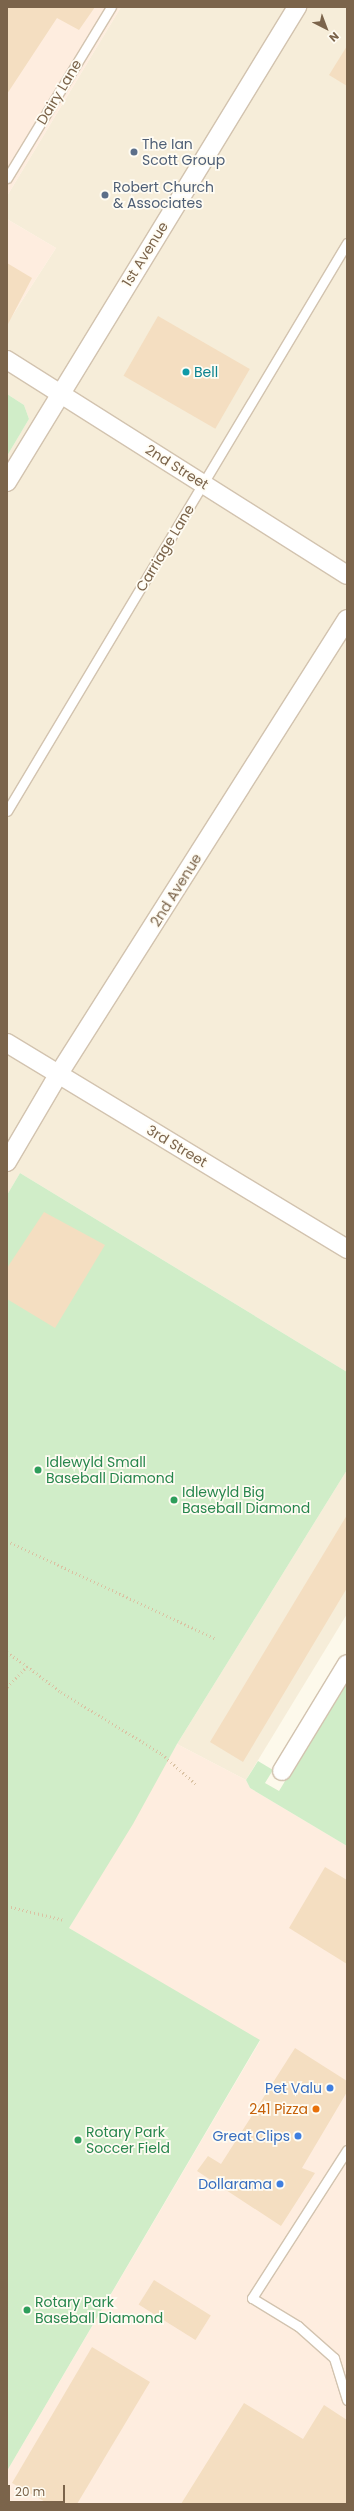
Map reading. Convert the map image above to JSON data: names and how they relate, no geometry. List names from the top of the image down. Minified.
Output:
{"streets":{"street":["1st Avenue","2nd Street","2nd Avenue","3rd Street"],"lane":["Dairy Lane","Carriage Lane"]},"crossings":[["1st Avenue","2nd Street"],["2nd Street","Carriage Lane"],["2nd Avenue","3rd Street"]],"places":["The Ian Scott Group","Robert Church & Associates","Bell","Idlewyld Small Baseball Diamond","Idlewyld Big Baseball Diamond","Pet Valu","241 Pizza","Great Clips","Rotary Park Soccer Field","Dollarama","Rotary Park Baseball Diamond"],"scale_bar":"20 m","north":"bottom right"}
